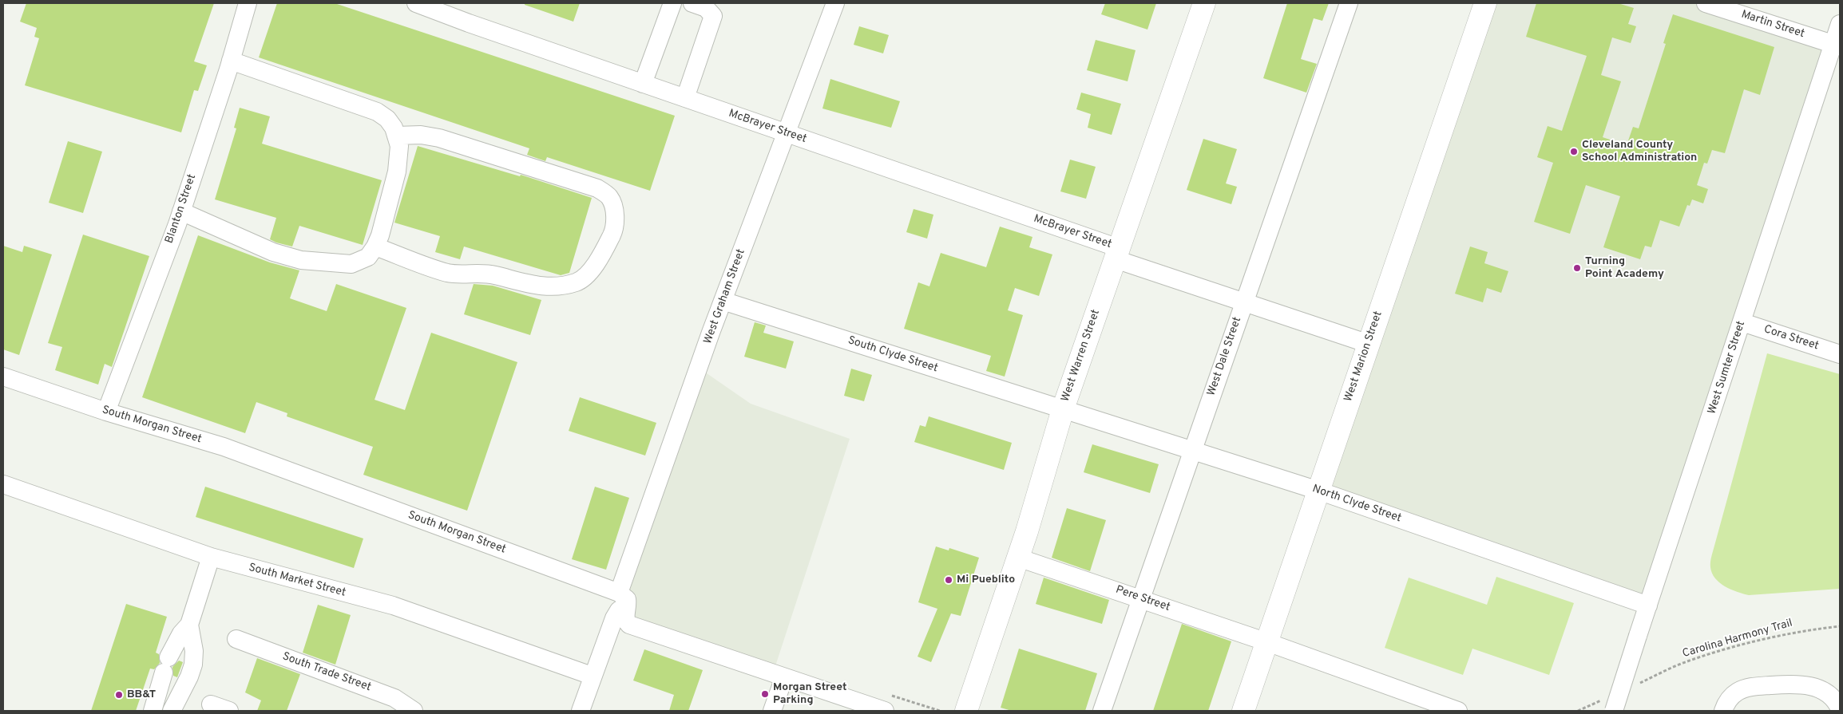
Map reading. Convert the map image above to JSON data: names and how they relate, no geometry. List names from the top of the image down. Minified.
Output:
{"streets":{"main road":["West Warren Street","West Marion Street"],"street":["Martin Street","McBrayer Street","Blanton Street","West Graham Street","Cora Street","South Clyde Street","West Dale Street","West Sumter Street","South Morgan Street","North Clyde Street","South Market Street","Pere Street","South Trade Street"],"path":["Carolina Harmony Trail"]},"crossings":[["Martin Street","West Sumter Street"],["McBrayer Street","West Graham Street"],["McBrayer Street","West Warren Street"],["McBrayer Street","West Dale Street"],["McBrayer Street","West Marion Street"],["Blanton Street","South Morgan Street"],["West Graham Street","South Clyde Street"],["West Graham Street","South Morgan Street"],["West Graham Street","South Market Street"],["Cora Street","West Sumter Street"],["South Clyde Street","West Warren Street"],["South Clyde Street","North Clyde Street"],["West Warren Street","North Clyde Street"],["West Warren Street","Pere Street"],["West Dale Street","North Clyde Street"],["West Dale Street","Pere Street"],["West Marion Street","North Clyde Street"],["West Marion Street","Pere Street"],["West Sumter Street","North Clyde Street"]],"places":["Cleveland County School Administration","Turning Point Academy","Mi Pueblito","Morgan Street Parking","BB&T"]}
